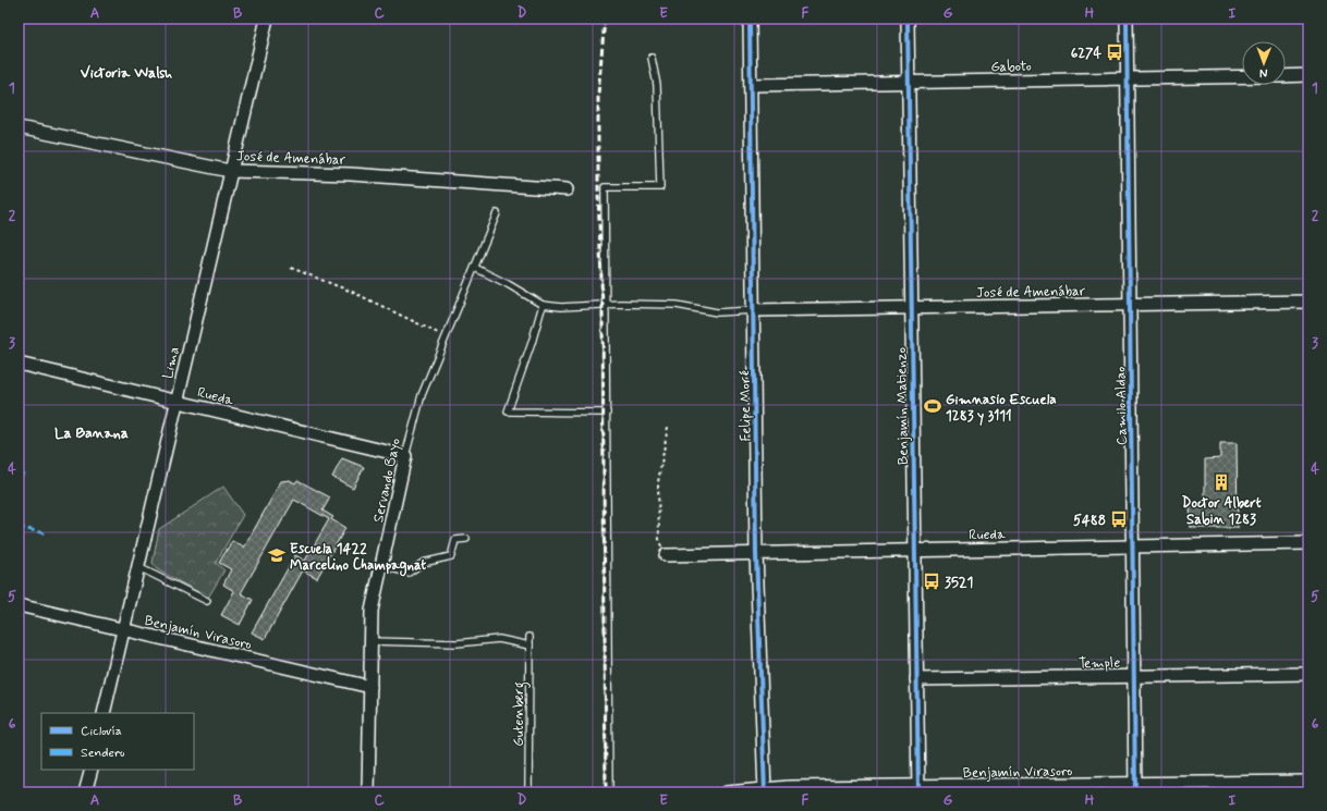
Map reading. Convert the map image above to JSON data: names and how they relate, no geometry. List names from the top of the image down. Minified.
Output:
{"streets":{"street":["Gaboto","José de Amenábar","Lima","Rueda","Felipe Moré","Benjamín Matienzo","Camilo Aldao","Servando Bayo","Benjamín Virasoro","Temple"],"lane":["Gutenberg"]},"crossings":[["Gaboto","Felipe Moré"],["Gaboto","Benjamín Matienzo"],["Gaboto","Camilo Aldao"],["José de Amenábar","Lima"],["José de Amenábar","Felipe Moré"],["José de Amenábar","Benjamín Matienzo"],["José de Amenábar","Camilo Aldao"],["Lima","Rueda"],["Lima","Benjamín Virasoro"],["Rueda","Felipe Moré"],["Rueda","Benjamín Matienzo"],["Rueda","Camilo Aldao"],["Rueda","Servando Bayo"],["Felipe Moré","Benjamín Virasoro"],["Benjamín Matienzo","Benjamín Virasoro"],["Benjamín Matienzo","Temple"],["Camilo Aldao","Benjamín Virasoro"],["Camilo Aldao","Temple"],["Servando Bayo","Benjamín Virasoro"]],"districts":["Victoria Walsh","La Banana"],"places":{"bus stop":["6274","5488","3521"],"sports":["Gimnasio Escuela 1283 y 3111"],"building":["Doctor Albert Sabin 1283"],"school or university":["Escuela 1422 Marcelino Champagnat"]},"legend":["Ciclovía","Sendero"],"north":"bottom","grid":{"columns":["A","B","C","D","E","F","G","H","I"],"rows":["1","2","3","4","5","6"]}}
